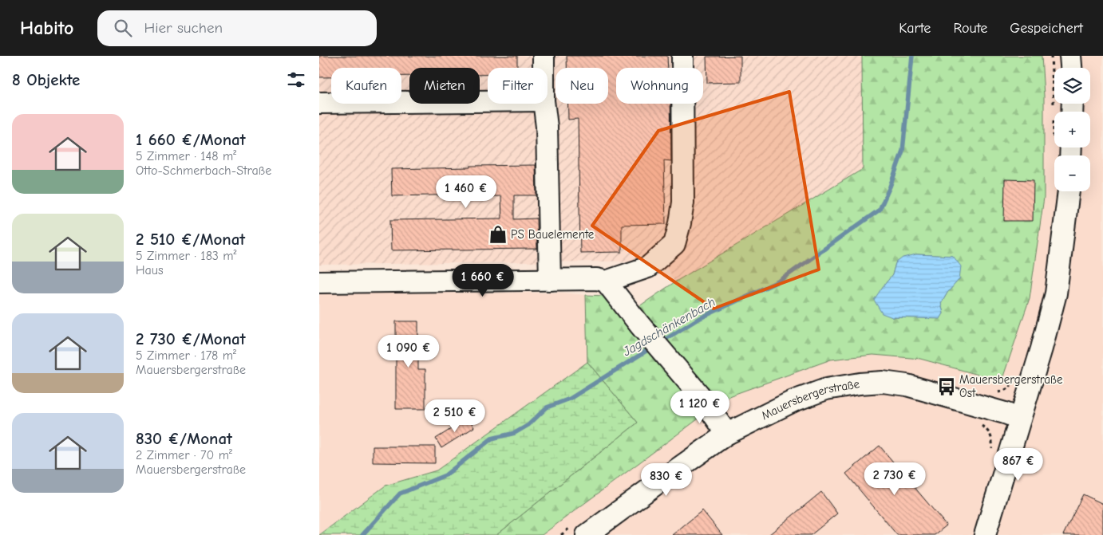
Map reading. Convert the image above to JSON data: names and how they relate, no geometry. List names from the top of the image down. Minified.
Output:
{"streets":{"street":["Mauersbergerstraße"]},"water":["Jagdschänkenbach"],"places":{"shop":["PS Bauelemente"],"bus stop":["Mauersbergerstraße Ost"]},"page":{"header":"Habito","search":"Hier suchen","nav":["Karte","Route","Gespeichert"],"heading":"8 Objekte","map_buttons":["+","−"],"chip":["Kaufen","Mieten","Filter","Neu","Wohnung"],"list":[{"name":"1 660 €/Monat","note":"5 Zimmer · 148 m² · Otto-Schmerbach-Straße"},{"name":"2 510 €/Monat","note":"5 Zimmer · 183 m² · Haus"},{"name":"2 730 €/Monat","note":"5 Zimmer · 178 m² · Mauersbergerstraße"},{"name":"830 €/Monat","note":"2 Zimmer · 70 m² · Mauersbergerstraße"}],"price":["1 460 €","1 660 €","1 090 €","1 120 €","2 510 €","867 €","2 730 €","830 €"]}}
